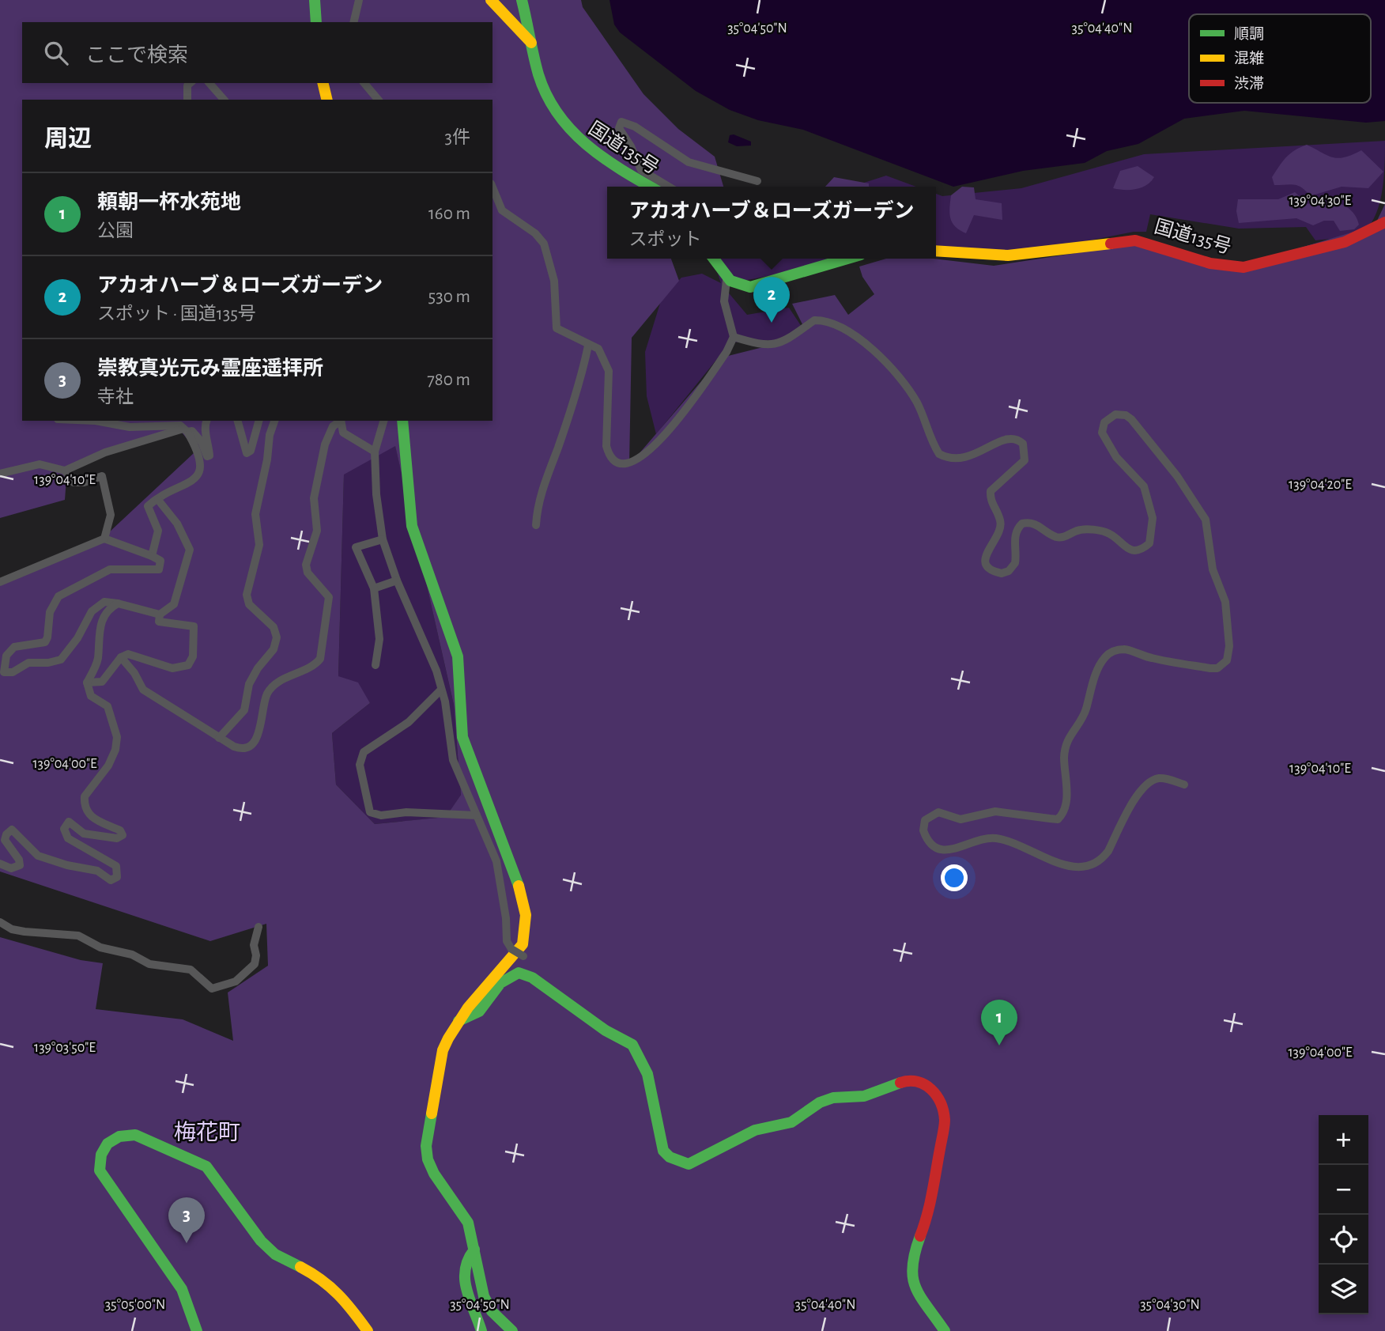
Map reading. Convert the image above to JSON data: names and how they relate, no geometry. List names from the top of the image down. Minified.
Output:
{"streets":{"main road":["国道135号"]},"districts":["梅花町"],"legend":["順調","混雑","渋滞"],"page":{"search":"ここで検索","heading":["周辺","3件"],"list":[{"mark":"1","name":"頼朝一杯水苑地","note":"公園","value":"160 m"},{"mark":"2","name":"アカオハーブ＆ローズガーデン","note":"スポット · 国道135号","value":"530 m"},{"mark":"3","name":"崇教真光元み霊座遥拝所","note":"寺社","value":"780 m"}],"popup":["アカオハーブ＆ローズガーデン","スポット"],"pins":["2","1","3"],"map_buttons":["+","−"]},"coordinates":["35°04'50\"N","35°04'40\"N","139°04'30\"E","139°04'10\"E","139°04'20\"E","139°04'00\"E","139°03'50\"E","35°05'00\"N","35°04'30\"N"]}
